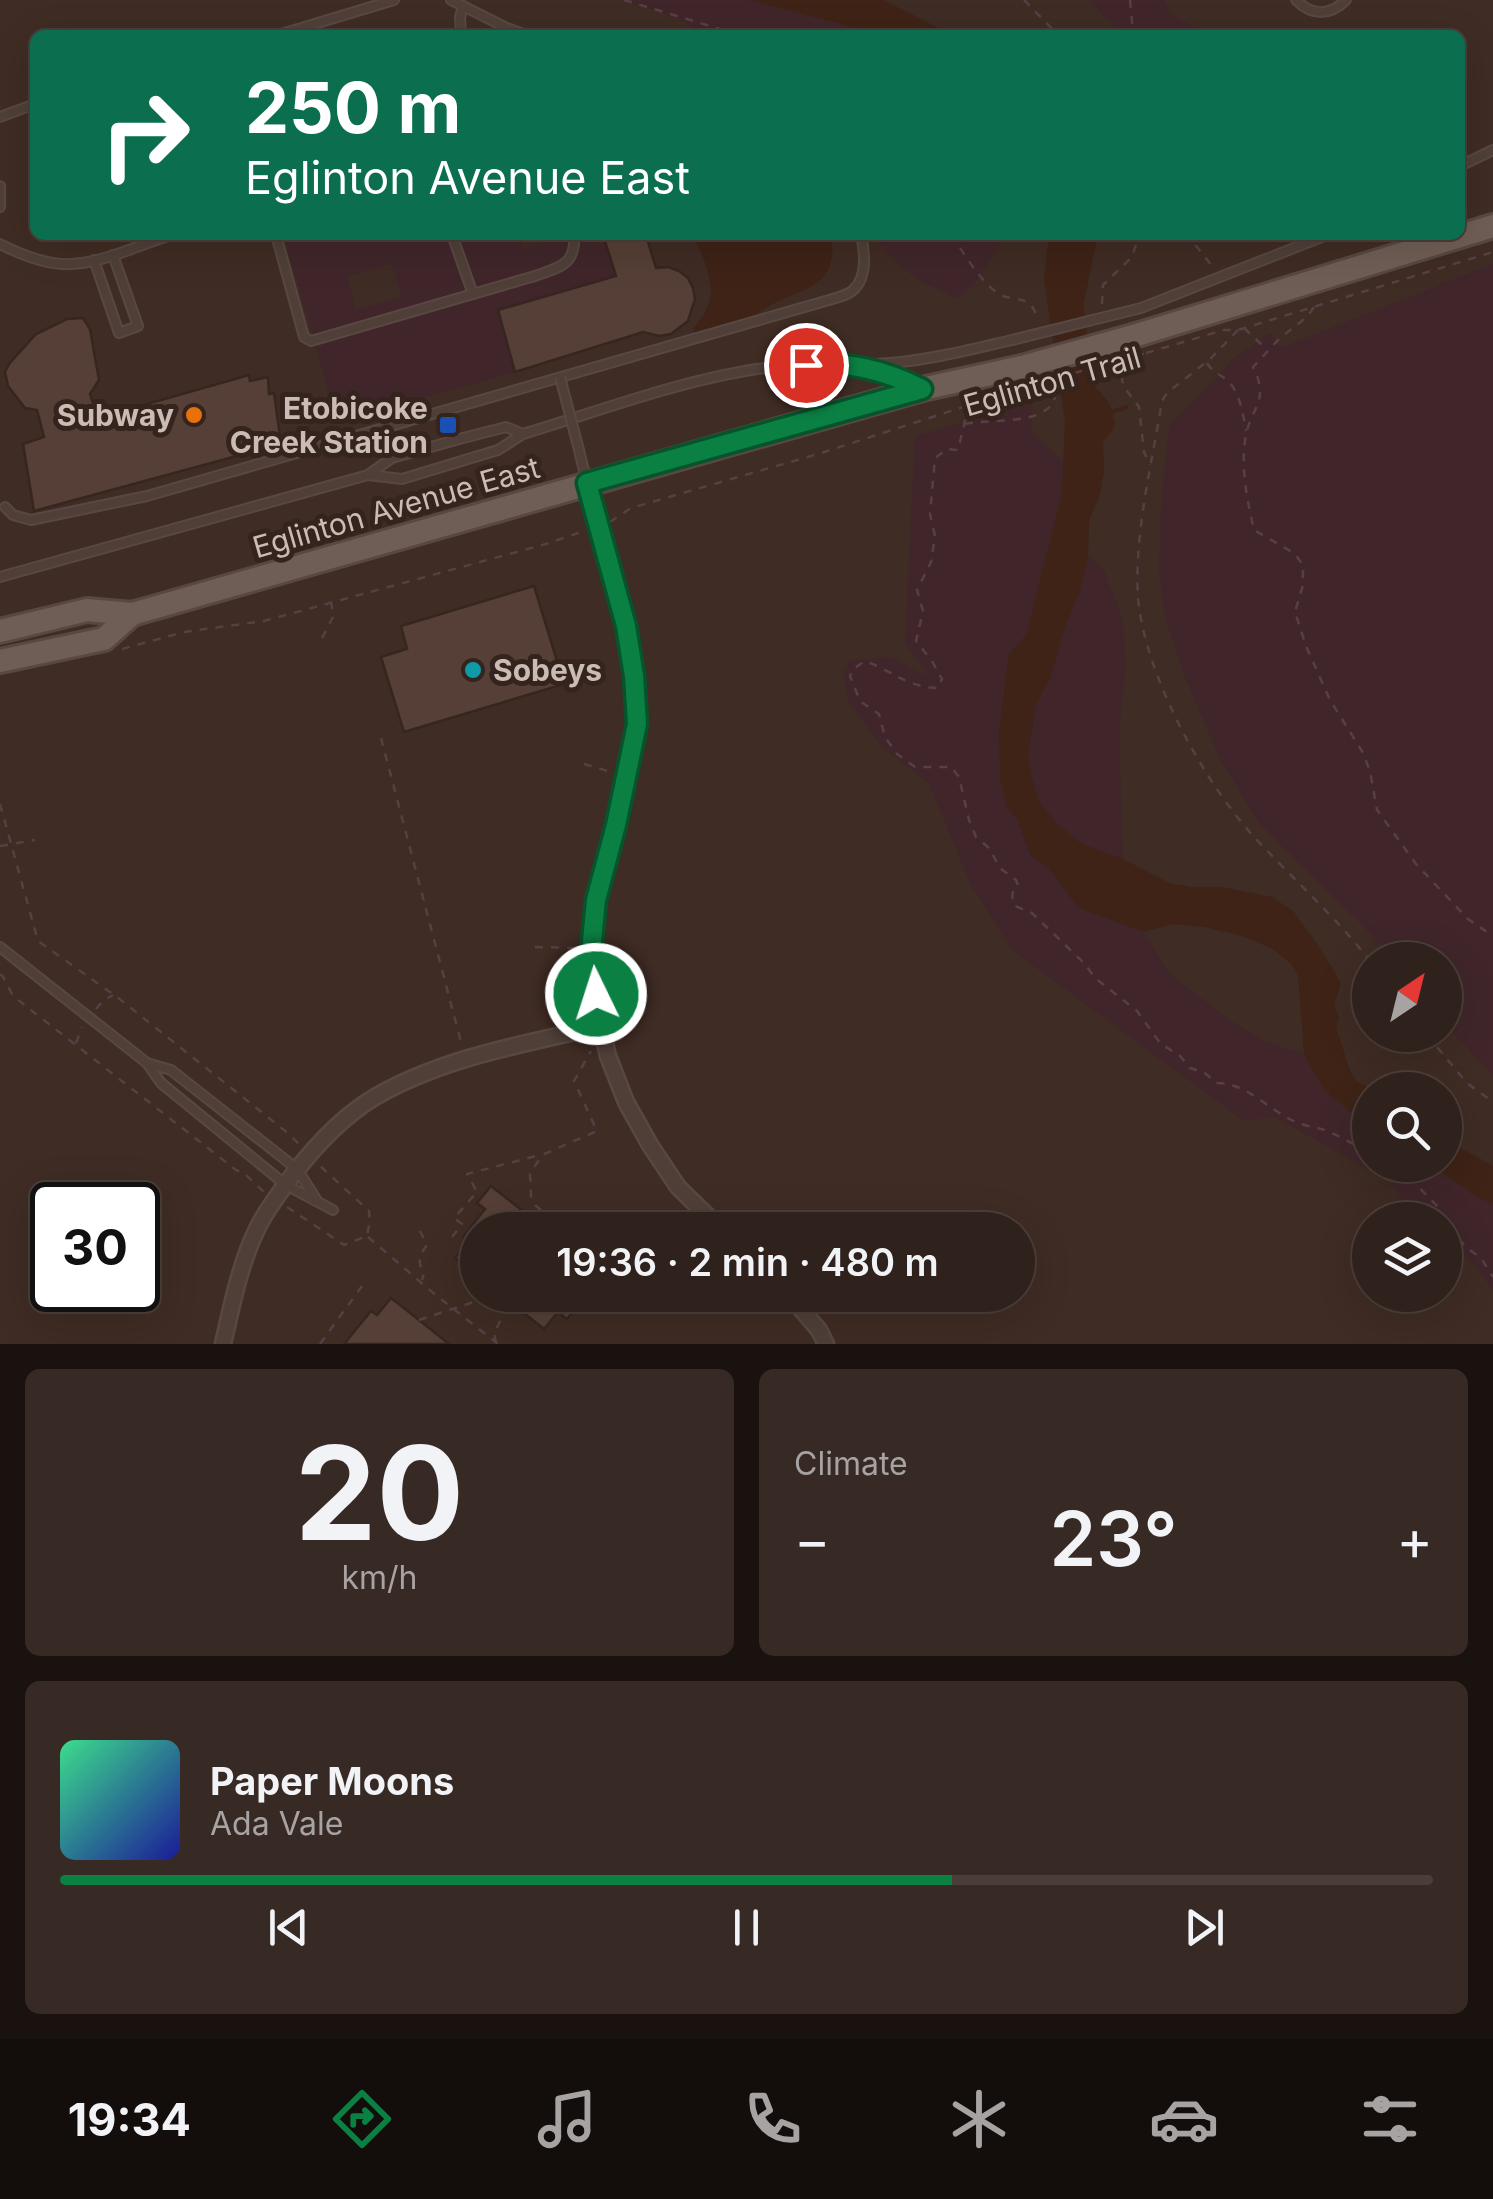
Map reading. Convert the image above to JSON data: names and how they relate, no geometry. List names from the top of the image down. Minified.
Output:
{"streets":{"main road":["Eglinton Avenue East"],"path":["Eglinton Trail"]},"crossings":[["Eglinton Trail","Eglinton Avenue East"]],"places":{"other":["Subway","Sobeys"],"transit":["Etobicoke Creek Station"]},"north":"top right","page":{"turn":["250 m","Eglinton Avenue East"],"limit":"30","trip":"19:36 · 2 min · 480 m","tile":[["20","km/h"],"Climate"],"heat":["−","23°","+"],"song":["Paper Moons","Ada Vale"],"tabs":"19:34"}}
